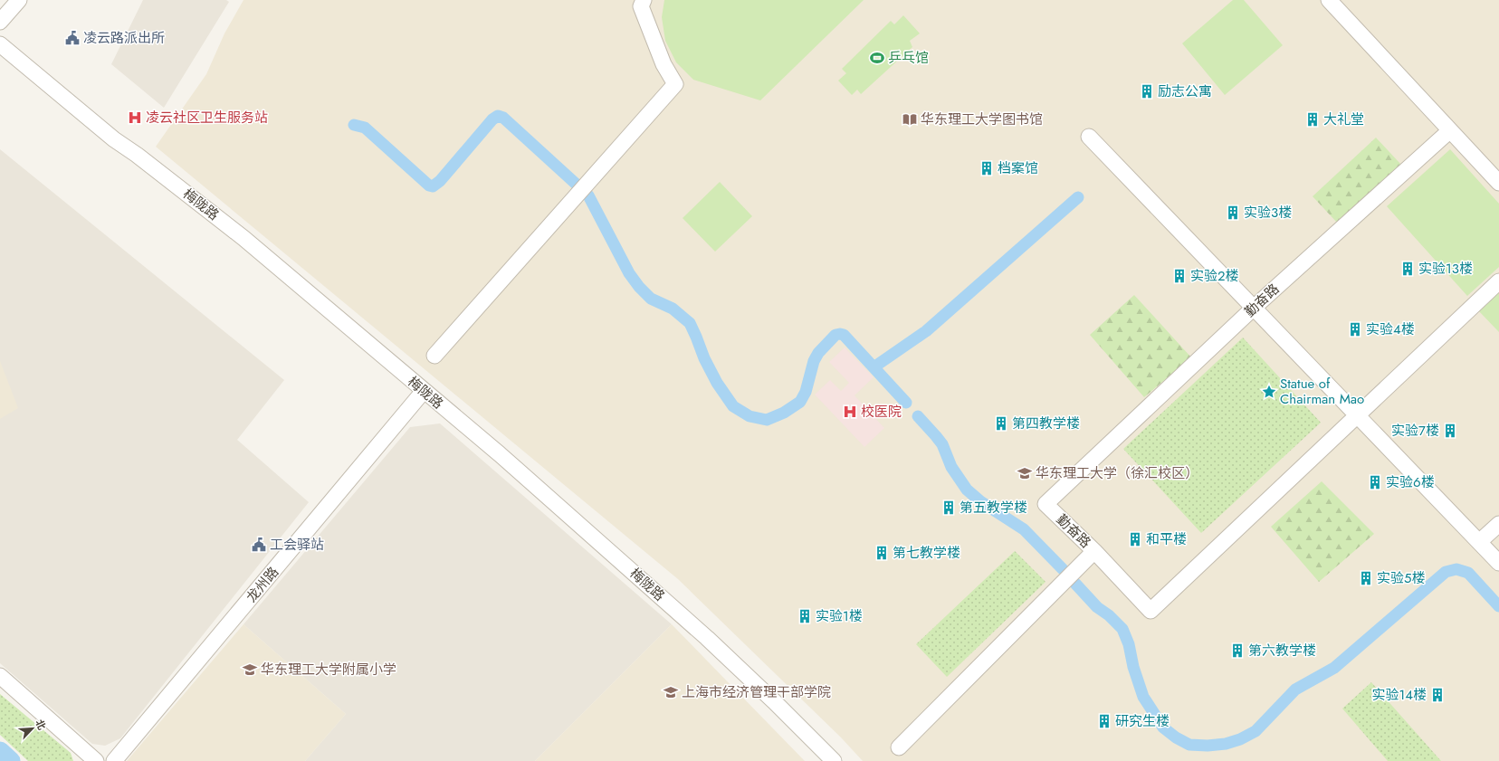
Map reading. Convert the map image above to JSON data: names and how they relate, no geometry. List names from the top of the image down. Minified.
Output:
{"streets":{"street":["梅陇路","勤奋路","龙州路"]},"crossings":[["梅陇路","龙州路"]],"places":{"public building":["凌云路派出所","工会驿站"],"sports":["乒乓馆"],"building":["励志公寓","大礼堂","档案馆","实验3楼","实验13楼","实验2楼","实验4楼","第四教学楼","实验7楼","实验6楼","第五教学楼","和平楼","第七教学楼","实验5楼","实验1楼","第六教学楼","实验14楼","研究生楼"],"hospital":["凌云社区卫生服务站","校医院"],"library":["华东理工大学图书馆"],"place":["Statue of Chairman Mao"],"school or university":["华东理工大学（徐汇校区）","华东理工大学附属小学","上海市经济管理干部学院"]},"north":"top right"}
